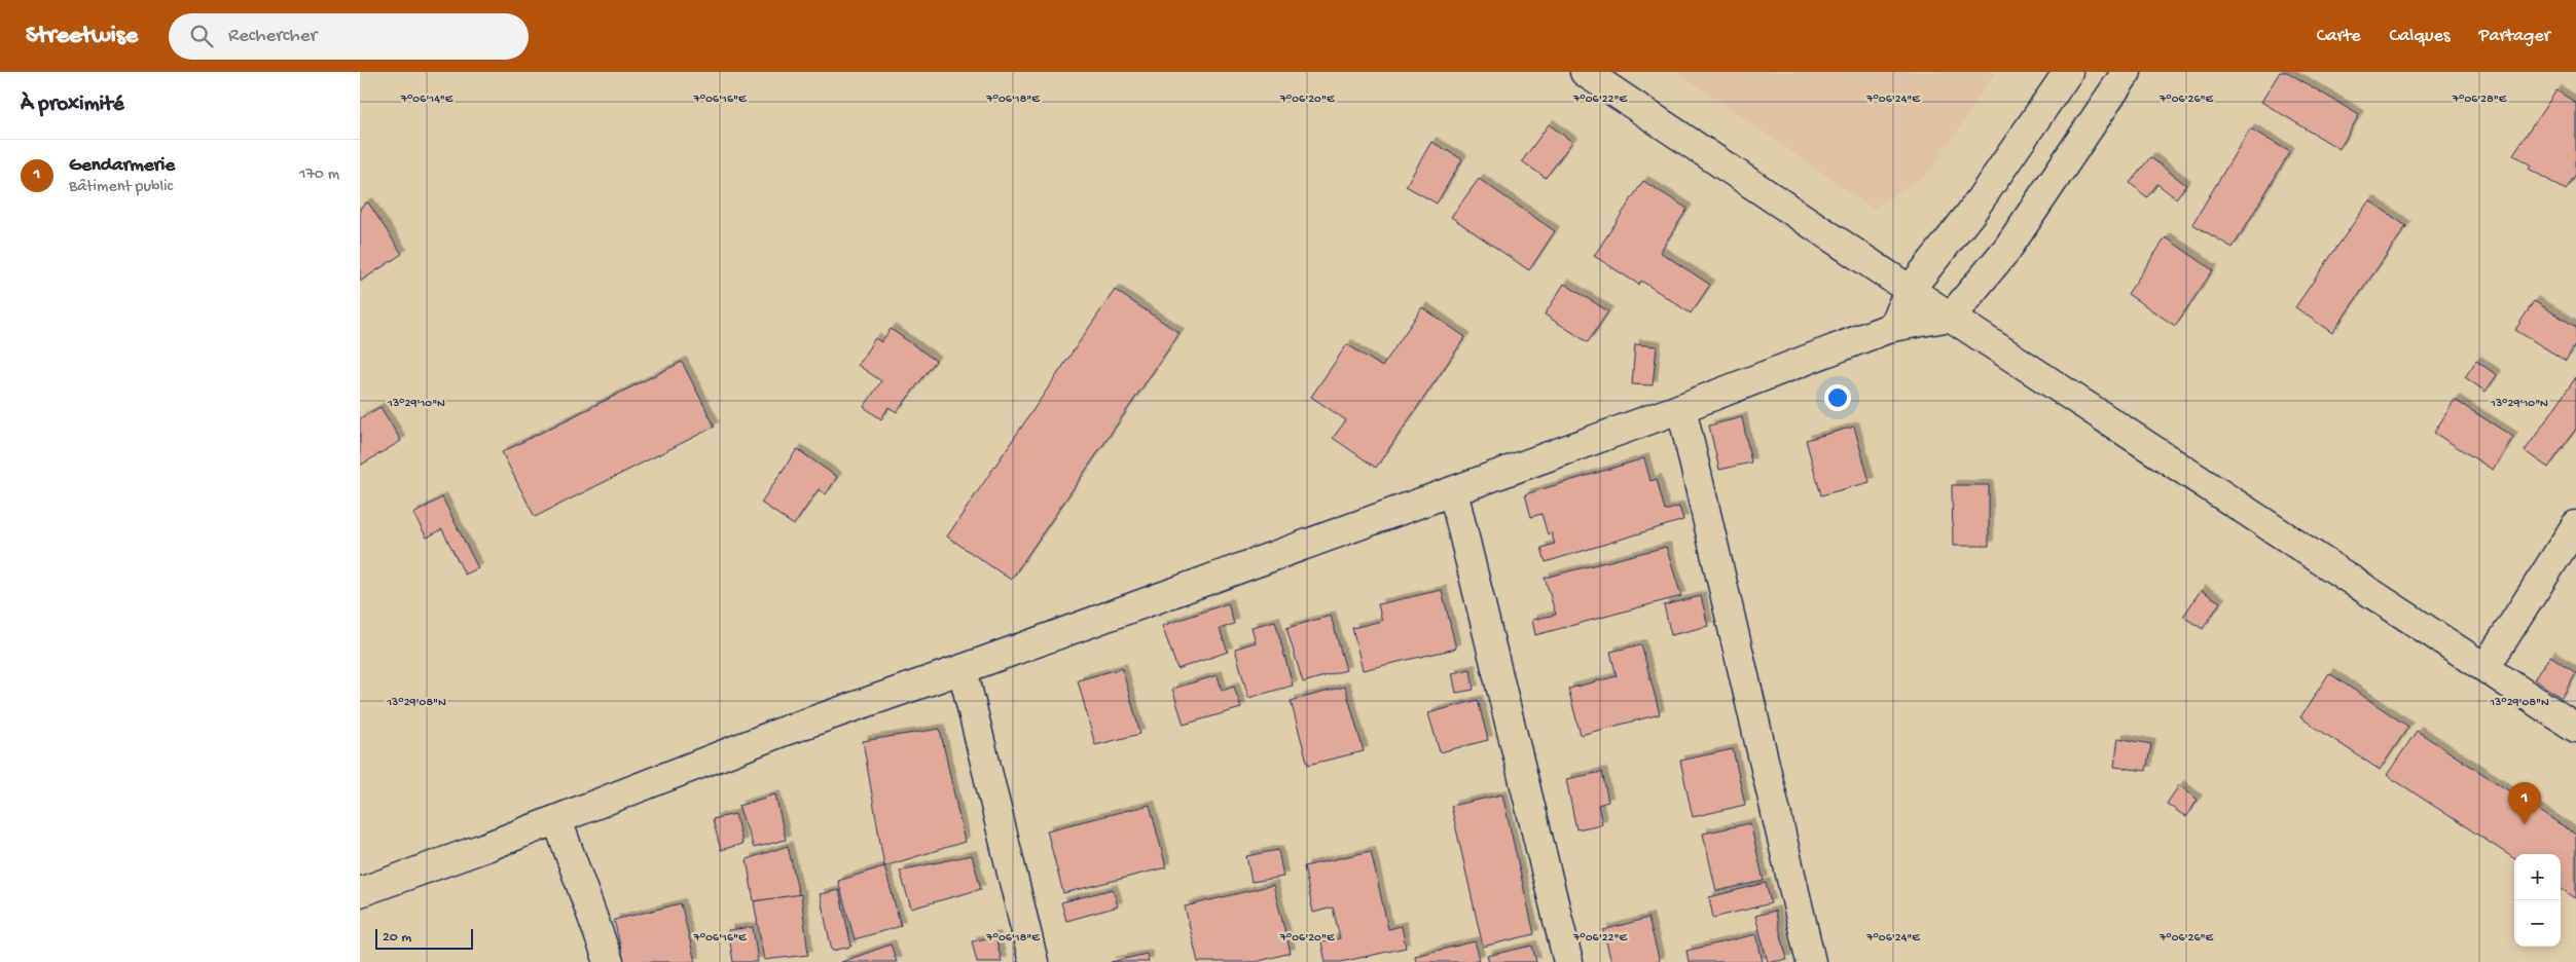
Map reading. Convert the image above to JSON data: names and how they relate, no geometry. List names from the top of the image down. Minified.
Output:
{"scale_bar":"20 m","page":{"header":"Streetwise","search":"Rechercher","nav":["Carte","Calques","Partager"],"heading":"À proximité","list":[{"mark":"1","name":"Gendarmerie","note":"Bâtiment public","value":"170 m"}],"pins":"1","map_buttons":["+","−"],"scale":"20 m"},"coordinates":["7°06'14\"E","7°06'16\"E","7°06'18\"E","7°06'20\"E","7°06'22\"E","7°06'24\"E","7°06'26\"E","7°06'28\"E","13°29'10\"N","13°29'08\"N"]}
